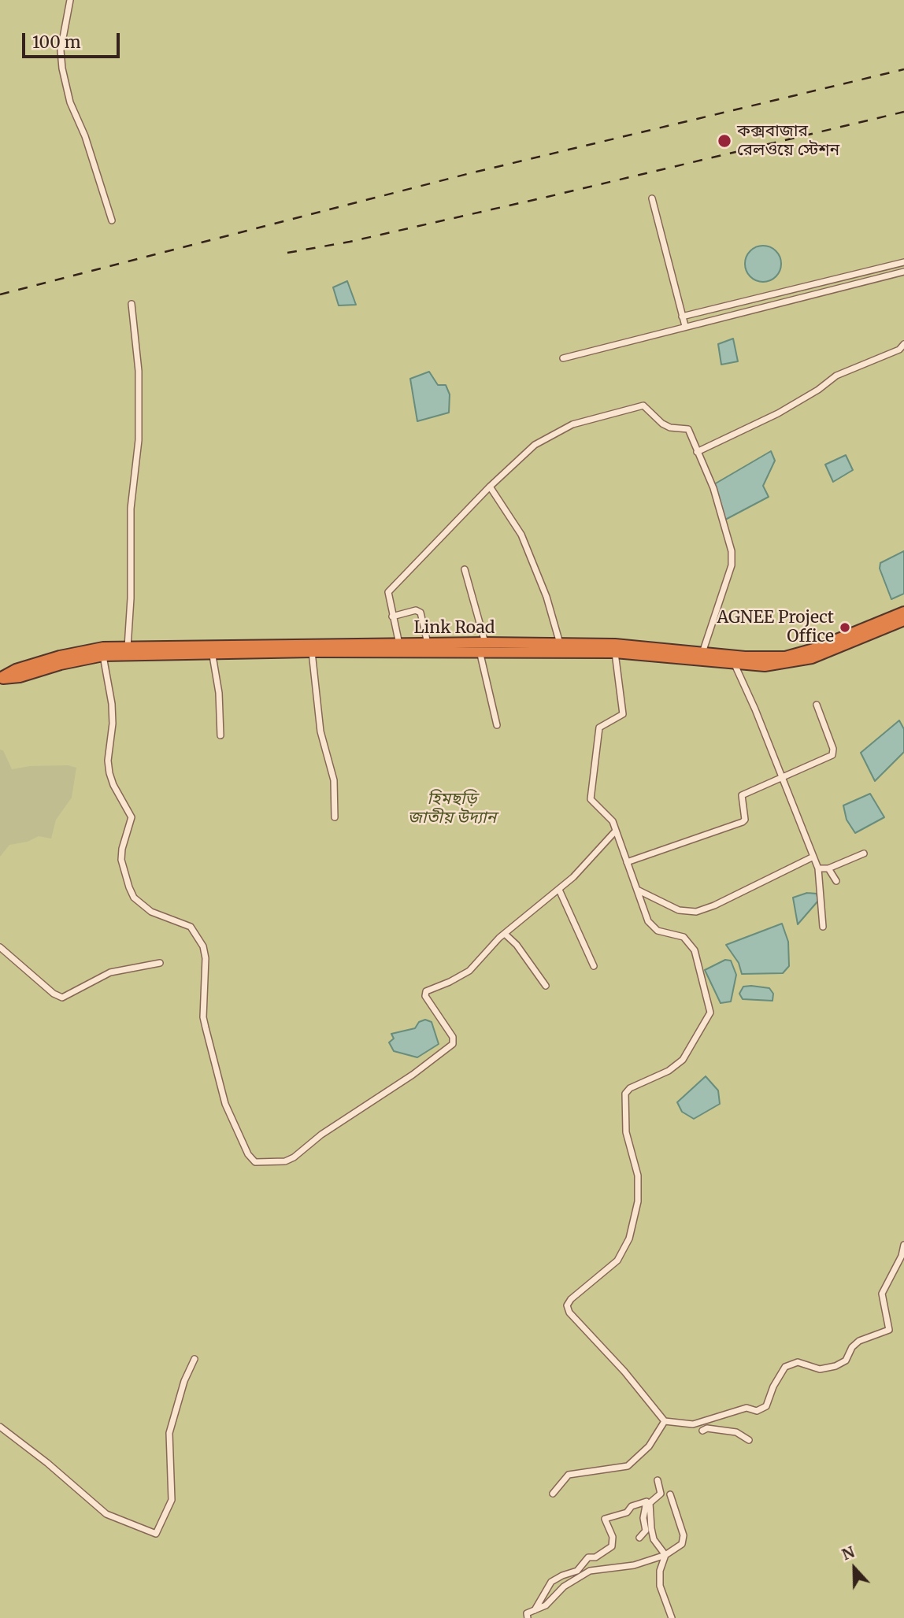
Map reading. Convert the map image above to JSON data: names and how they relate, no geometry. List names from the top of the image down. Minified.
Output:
{"streets":{"highway":["Link Road"]},"parks":["হিমছড়ি জাতীয় উদ্যান"],"places":["কক্সবাজার রেলওয়ে স্টেশন","AGNEE Project Office"],"scale_bar":"100 m","north":"top"}
